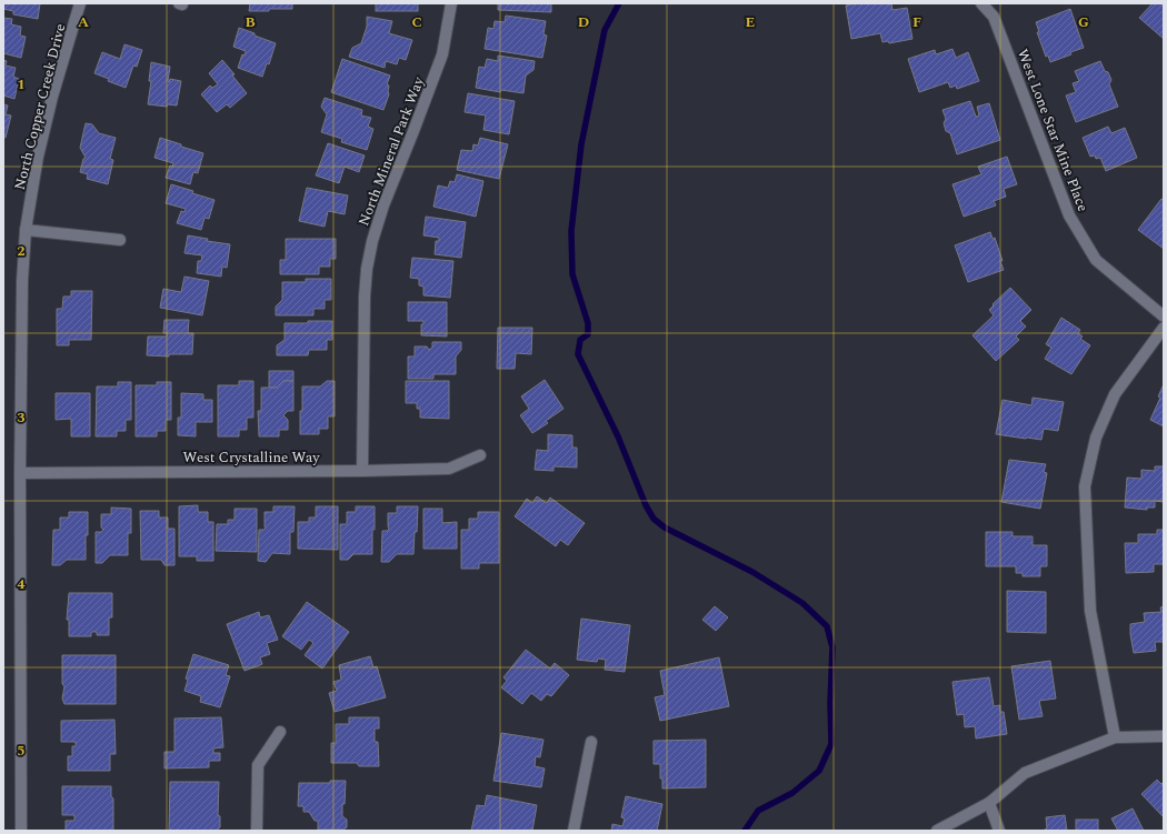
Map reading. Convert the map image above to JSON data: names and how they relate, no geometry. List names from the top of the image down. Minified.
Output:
{"streets":{"street":["North Copper Creek Drive","West Lone Star Mine Place","North Mineral Park Way","West Crystalline Way"]},"crossings":[["North Copper Creek Drive","West Crystalline Way"],["North Mineral Park Way","West Crystalline Way"]],"grid":{"columns":["A","B","C","D","E","F","G"],"rows":["1","2","3","4","5"]}}
